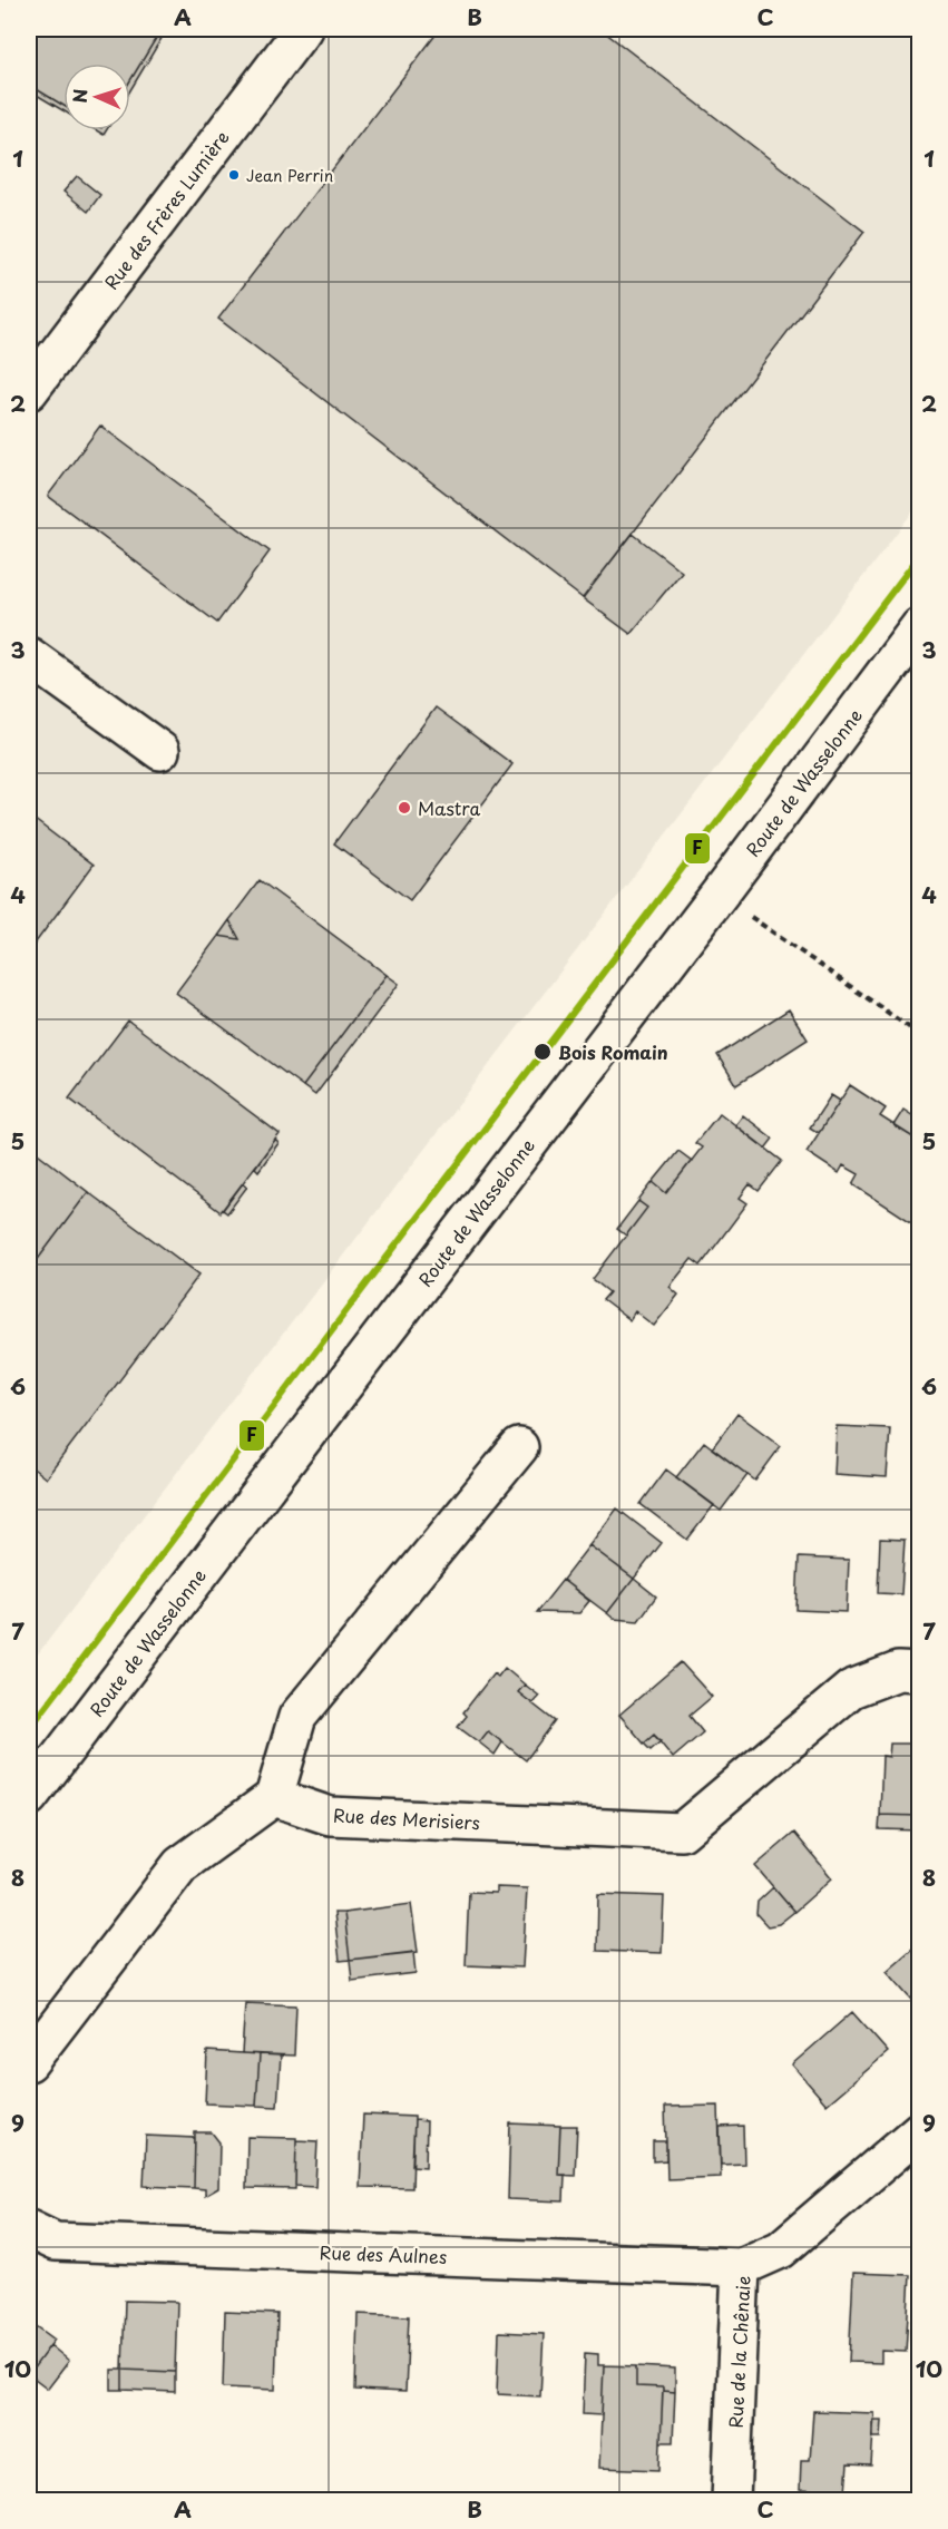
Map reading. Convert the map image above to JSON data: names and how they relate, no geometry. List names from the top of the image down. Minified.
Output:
{"streets":{"street":["Rue des Frères Lumière","Route de Wasselonne","Rue des Merisiers","Rue des Aulnes","Rue de la Chênaie"]},"crossings":[["Rue des Aulnes","Rue de la Chênaie"]],"places":["Jean Perrin","Mastra","Bois Romain"],"lines":["transit line F"],"north":"left","grid":{"columns":["A","B","C"],"rows":["1","2","3","4","5","6","7","8","9","10"]}}
